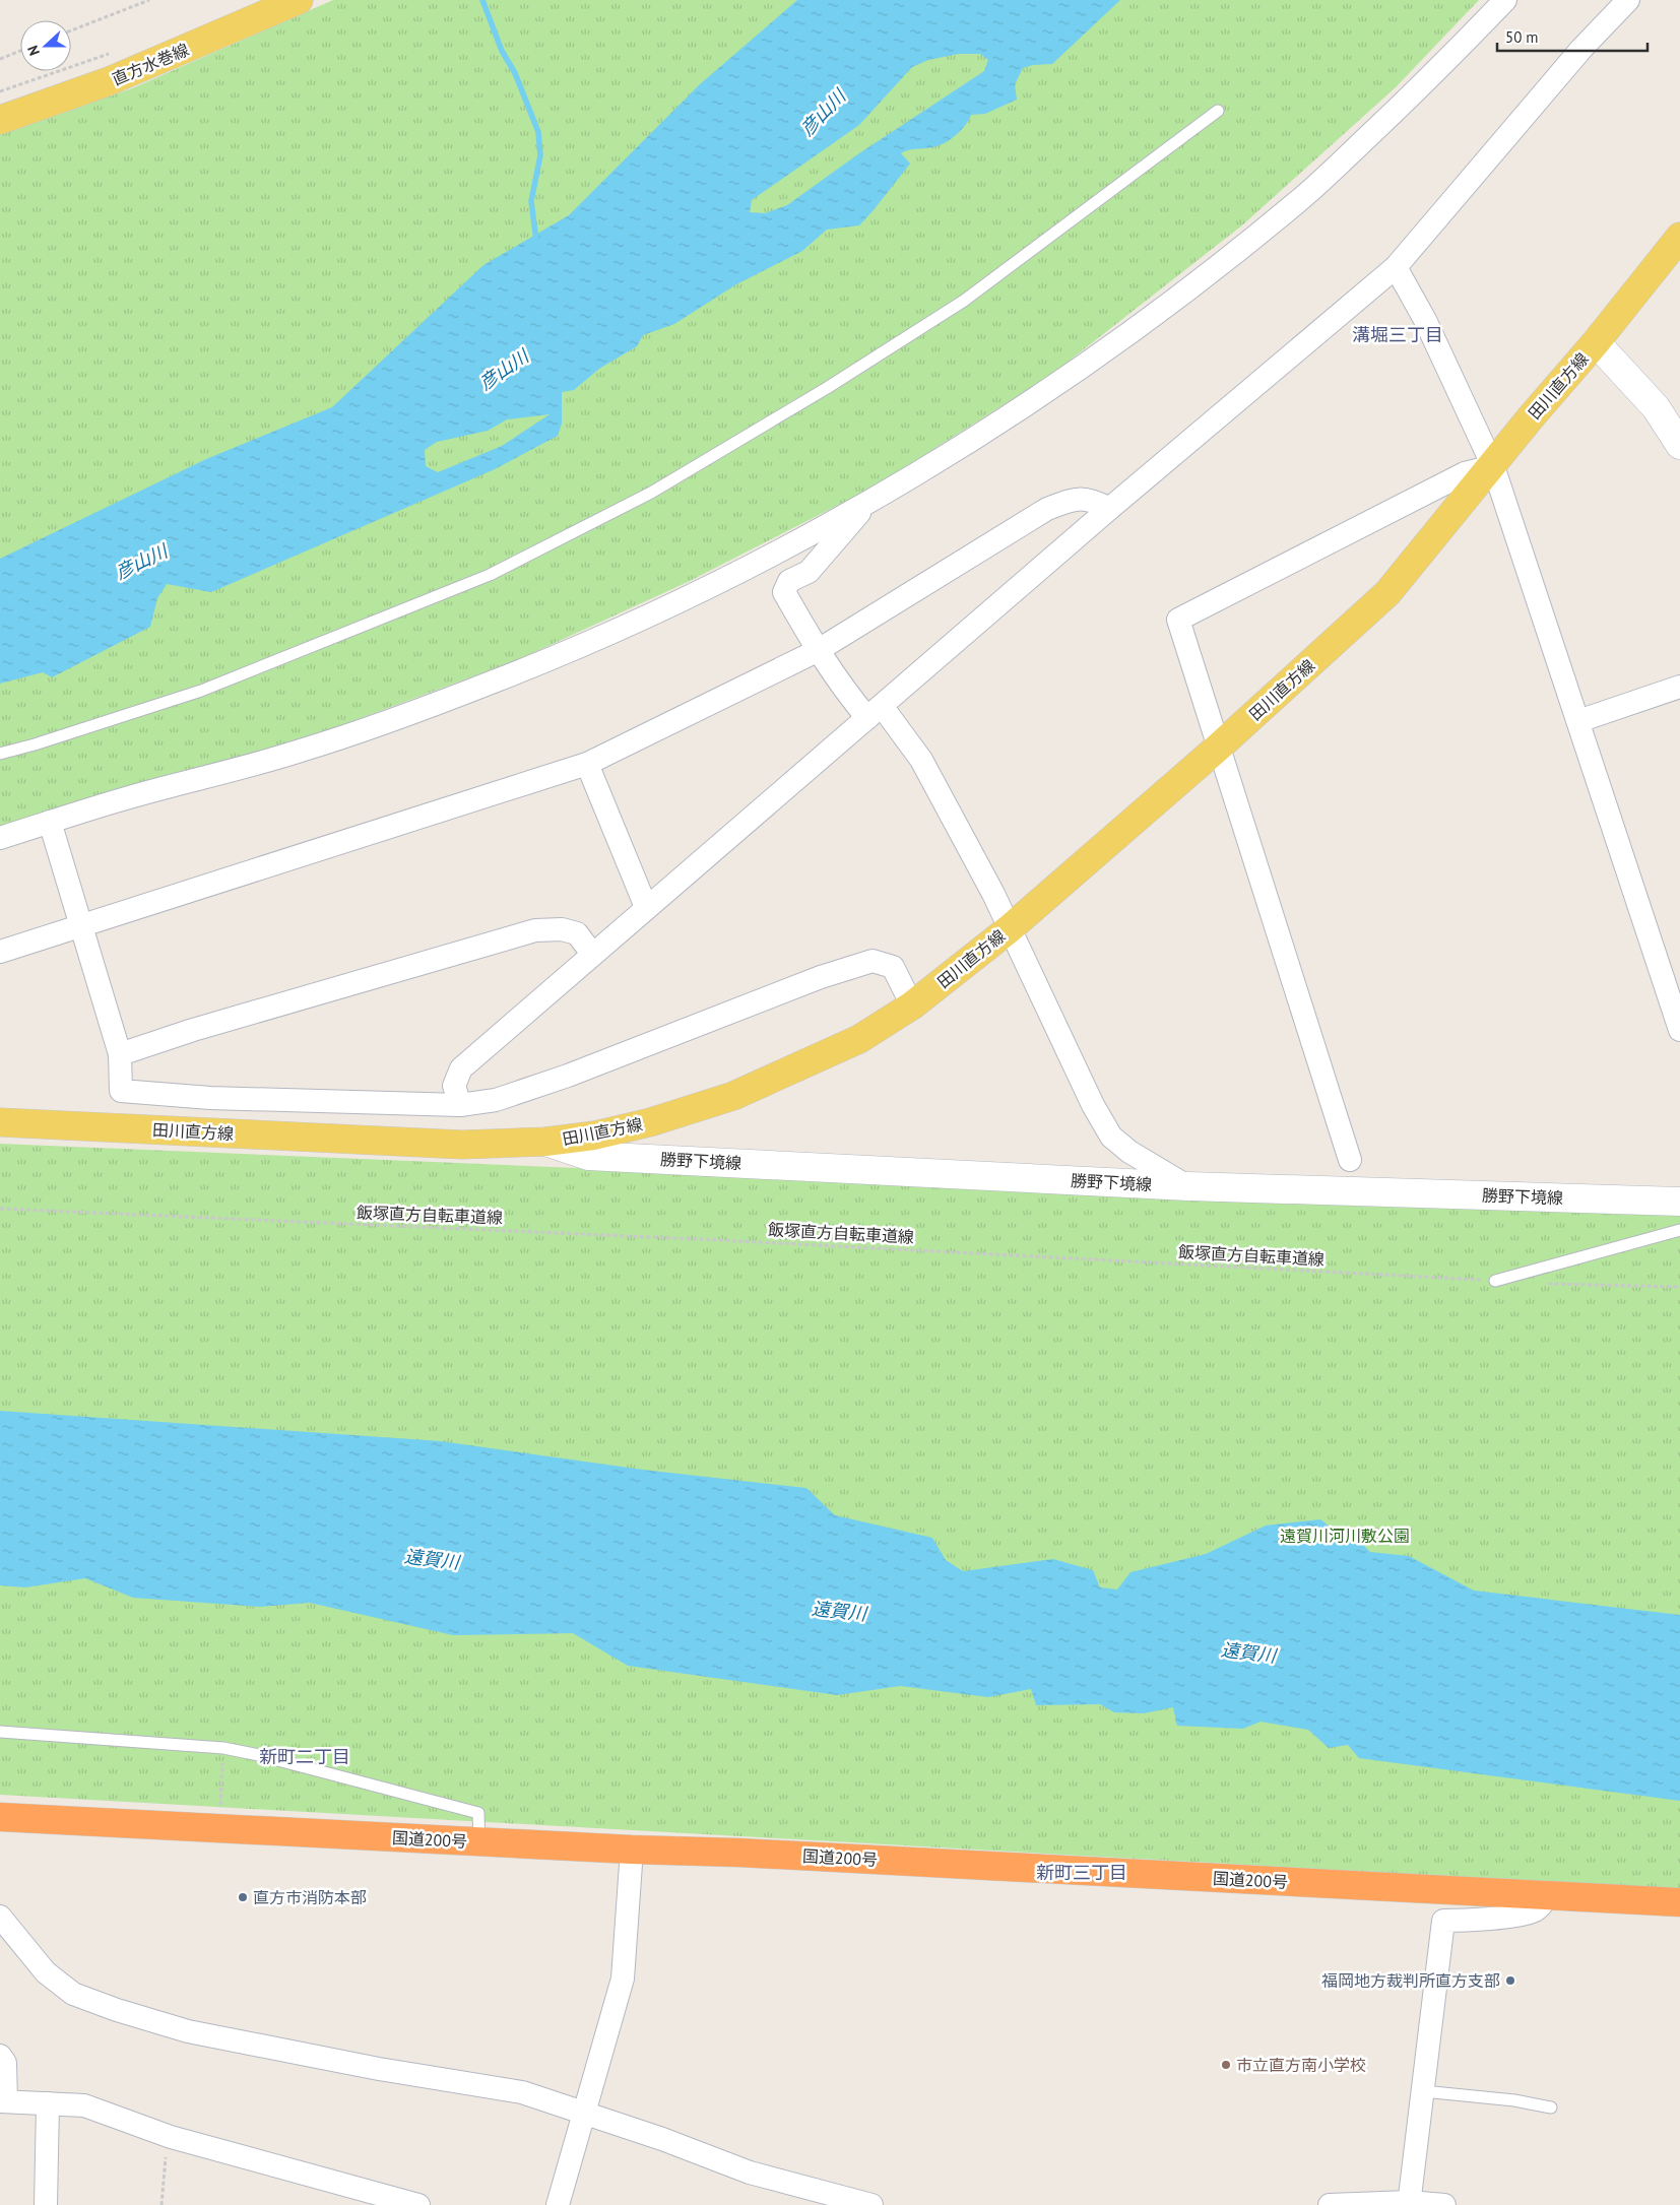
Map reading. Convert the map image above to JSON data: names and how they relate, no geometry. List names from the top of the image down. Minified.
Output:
{"streets":{"highway":["国道200号"],"main road":["直方水巻線","田川直方線","勝野下境線"],"path":["飯塚直方自転車道線"]},"crossings":[["田川直方線","勝野下境線"]],"districts":["溝堀三丁目","新町二丁目","新町三丁目"],"water":["彦山川","遠賀川"],"parks":["遠賀川河川敷公園"],"places":["直方市消防本部","福岡地方裁判所直方支部","市立直方南小学校"],"scale_bar":"50 m","north":"left"}
